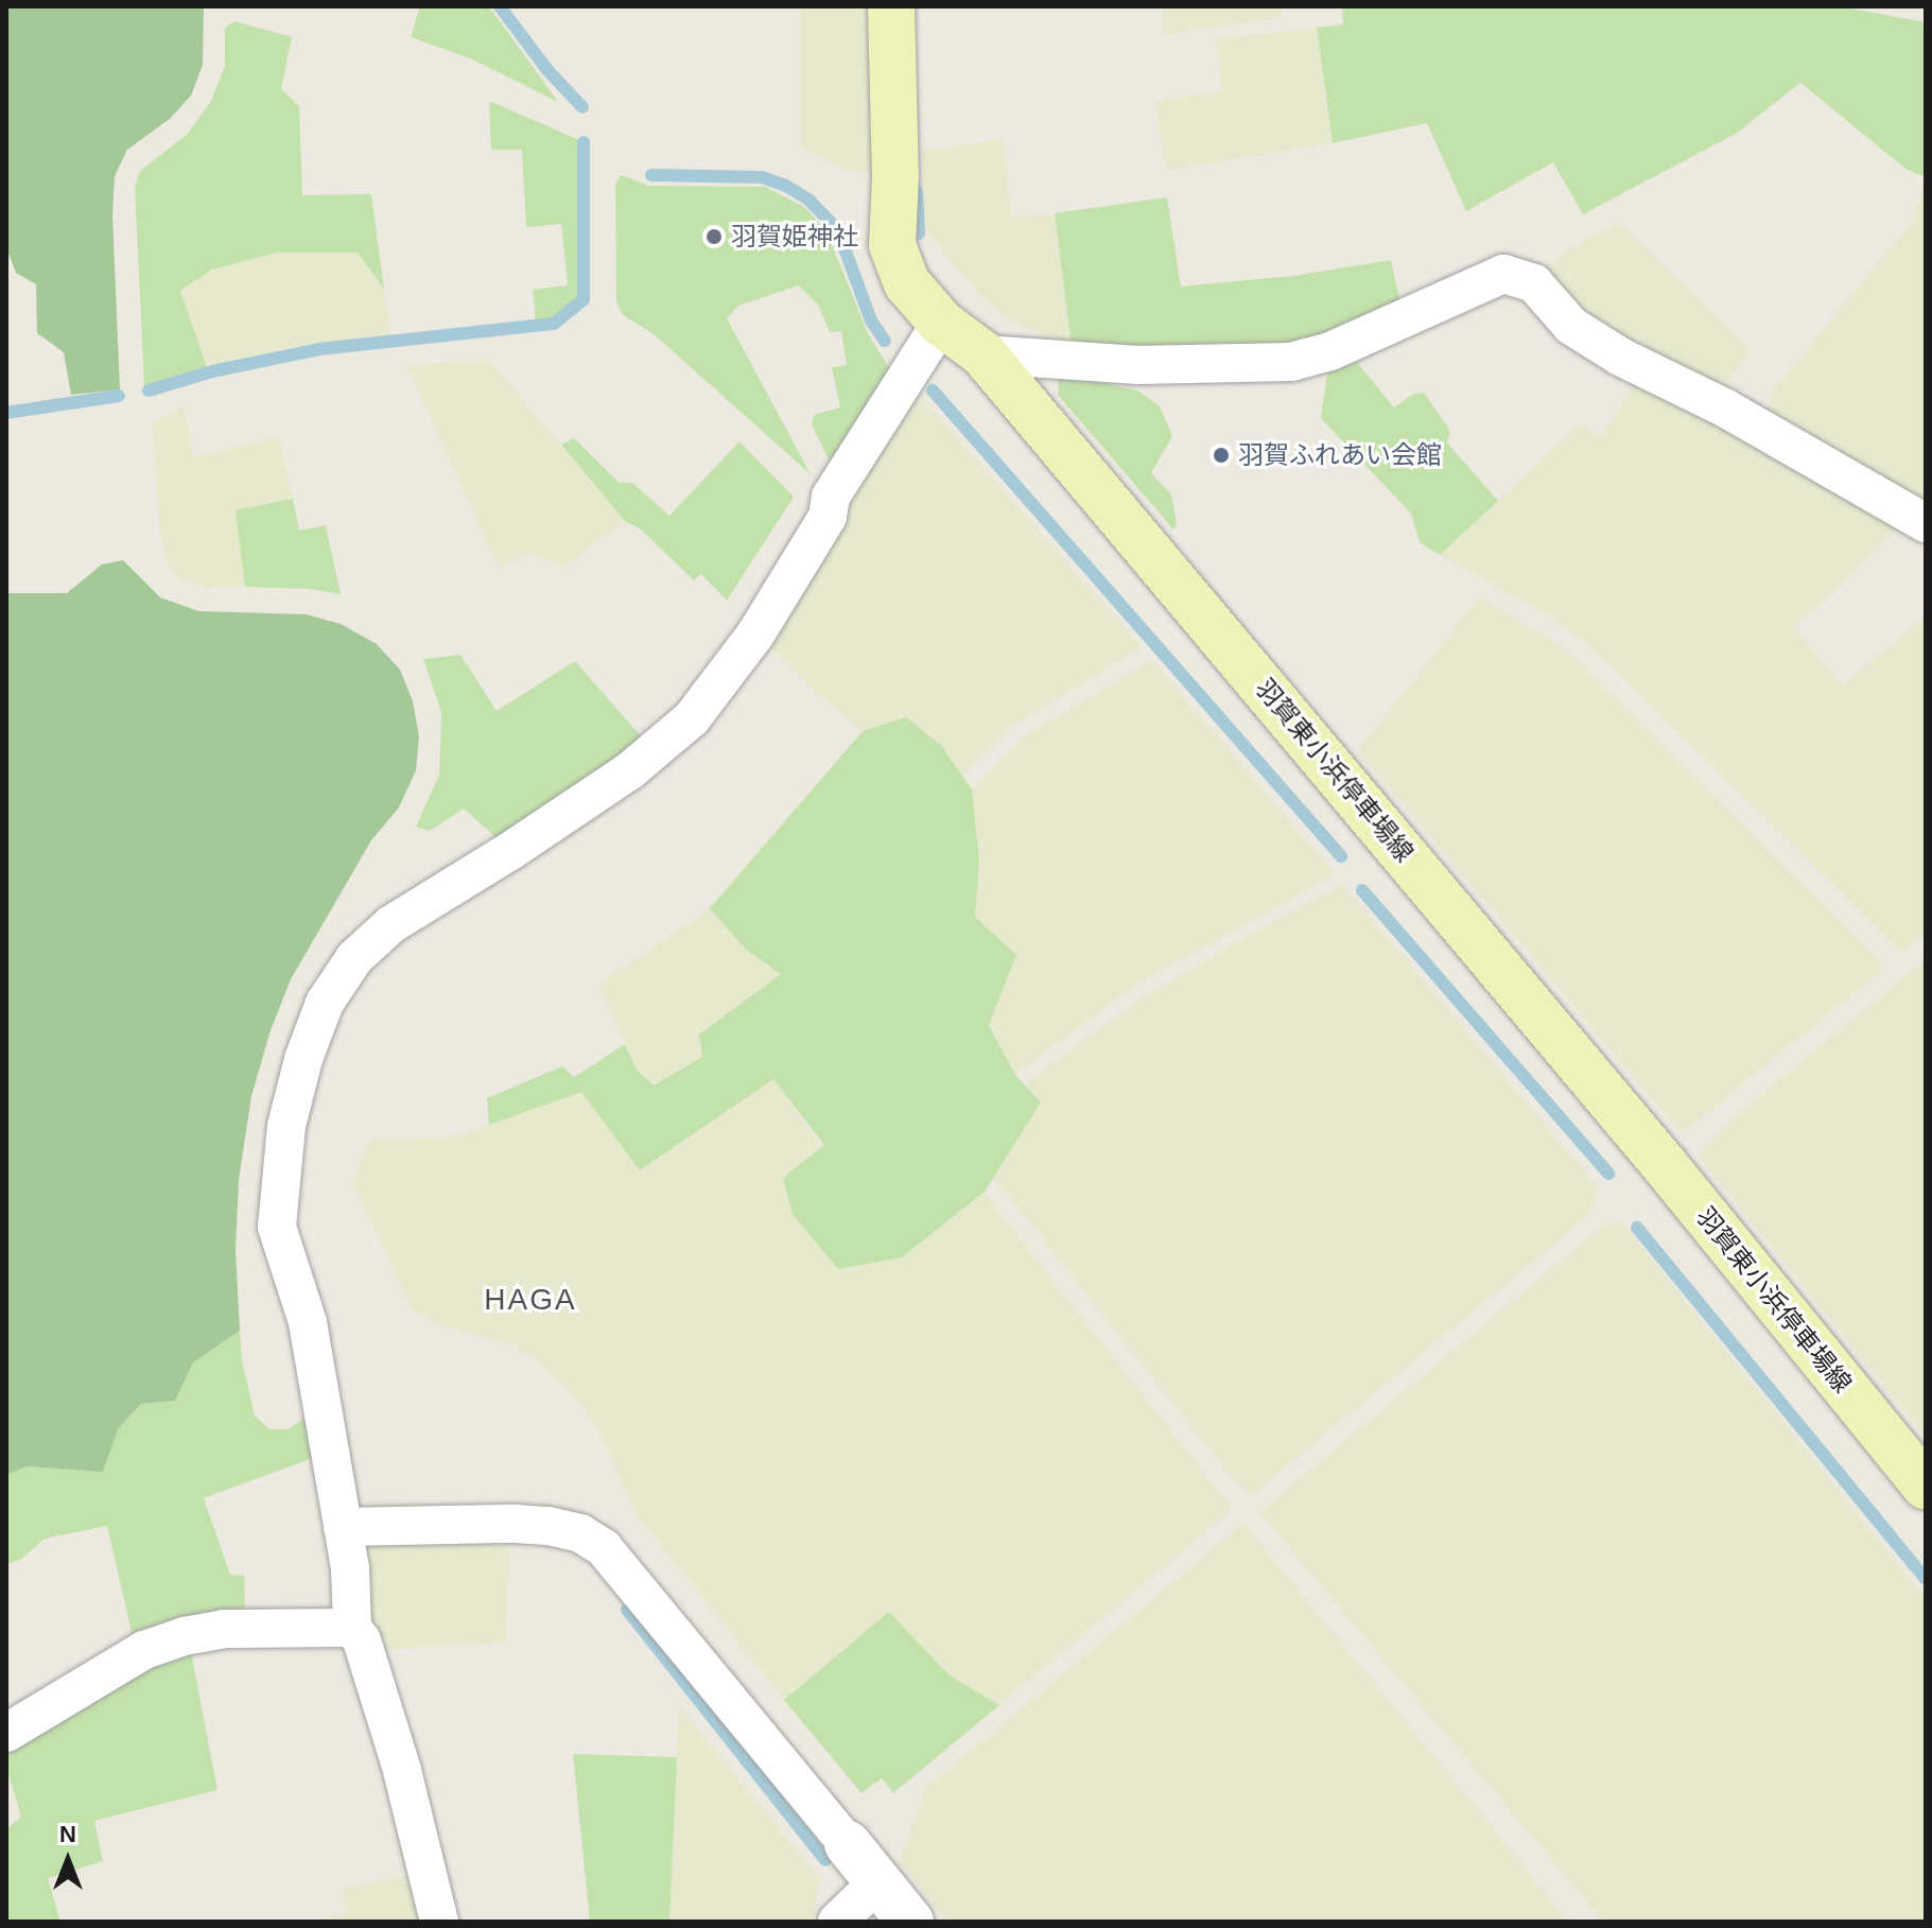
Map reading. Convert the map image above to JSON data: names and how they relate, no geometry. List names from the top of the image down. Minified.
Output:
{"streets":{"main road":["羽賀東小浜停車場線"]},"districts":["HAGA"],"places":["羽賀姫神社","羽賀ふれあい会館"],"north":"top"}
